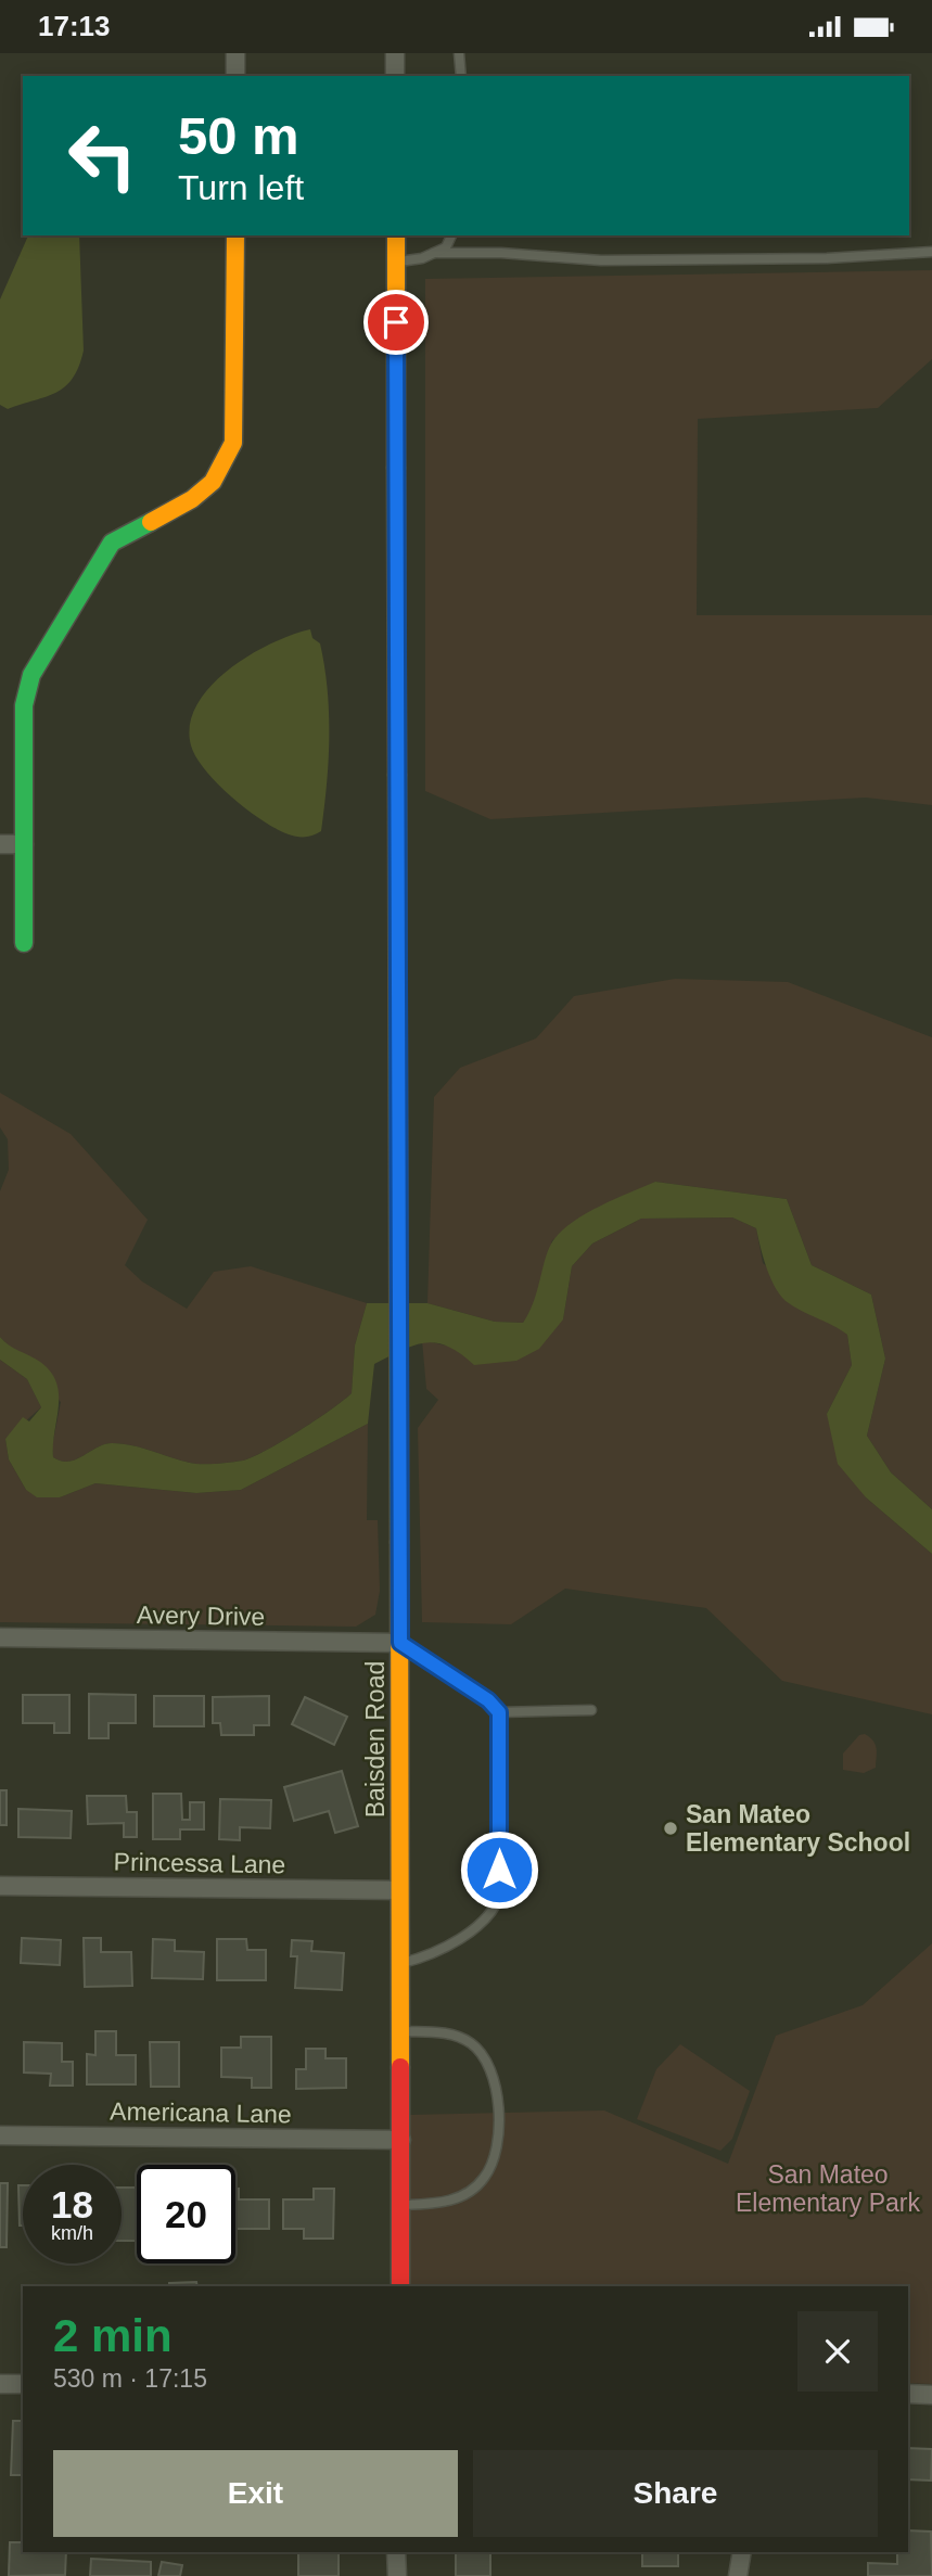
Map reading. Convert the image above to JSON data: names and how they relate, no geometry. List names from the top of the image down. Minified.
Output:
{"streets":{"street":["Avery Drive","Baisden Road","Princessa Lane","Americana Lane"]},"crossings":[["Avery Drive","Baisden Road"],["Baisden Road","Princessa Lane"],["Baisden Road","Americana Lane"]],"parks":["San Mateo Elementary Park"],"places":["San Mateo Elementary School"],"page":{"status":"17:13","turn":["50 m","Turn left"],"speed":"18 km/h","limit":"20","heading":["2 min","530 m · 17:15"],"buttons":["Exit","Share"]}}
